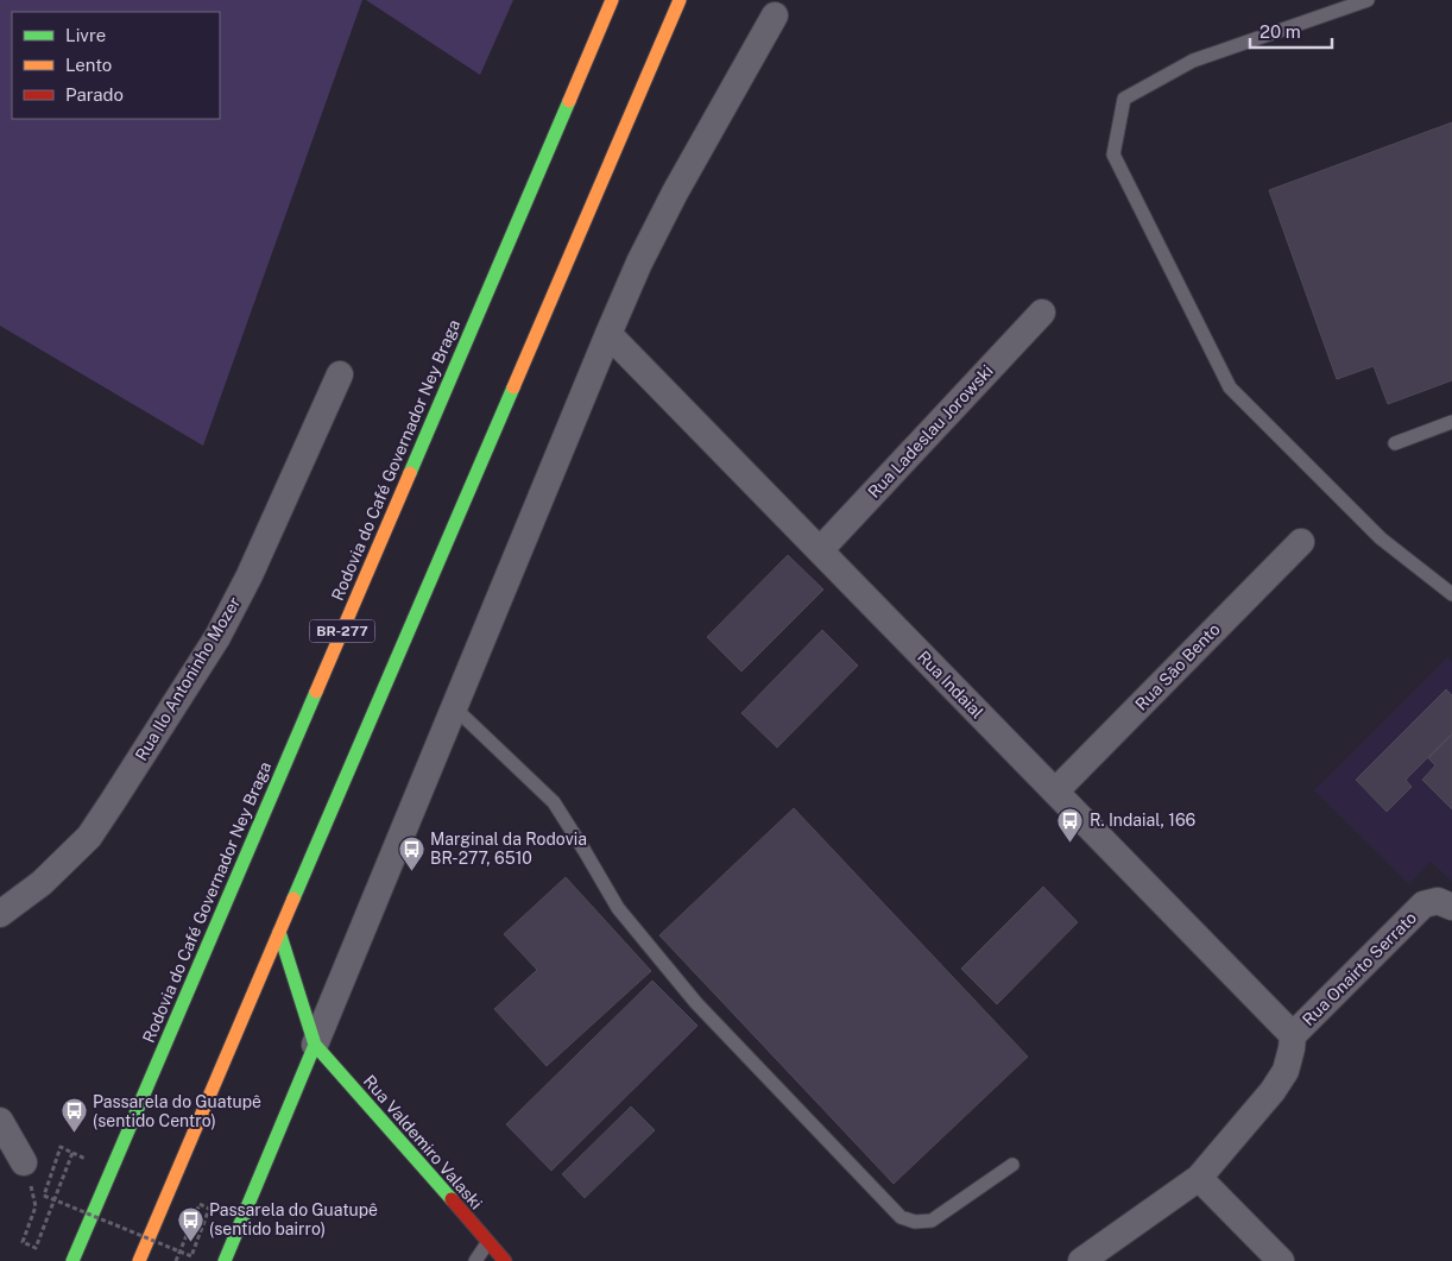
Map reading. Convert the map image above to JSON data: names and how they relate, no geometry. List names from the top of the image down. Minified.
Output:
{"streets":{"main road":["Rodovia do Café Governador Ney Braga","BR-277","Rua Valdemiro Valaski"],"street":["Rua Ladeslau Jorowski","Rua São Bento","Rua Ilo Antoninho Mozer","Rua Indaial","Rua Onairto Serrato"]},"crossings":[["Rua Ladeslau Jorowski","Rua Indaial"],["Rua São Bento","Rua Indaial"],["Rua Indaial","Rua Onairto Serrato"]],"places":{"bus stop":["R. Indaial, 166","Marginal da Rodovia BR-277, 6510","Passarela do Guatupê (sentido Centro)","Passarela do Guatupê (sentido bairro)"]},"legend":["Livre","Lento","Parado"],"scale_bar":"20 m"}
